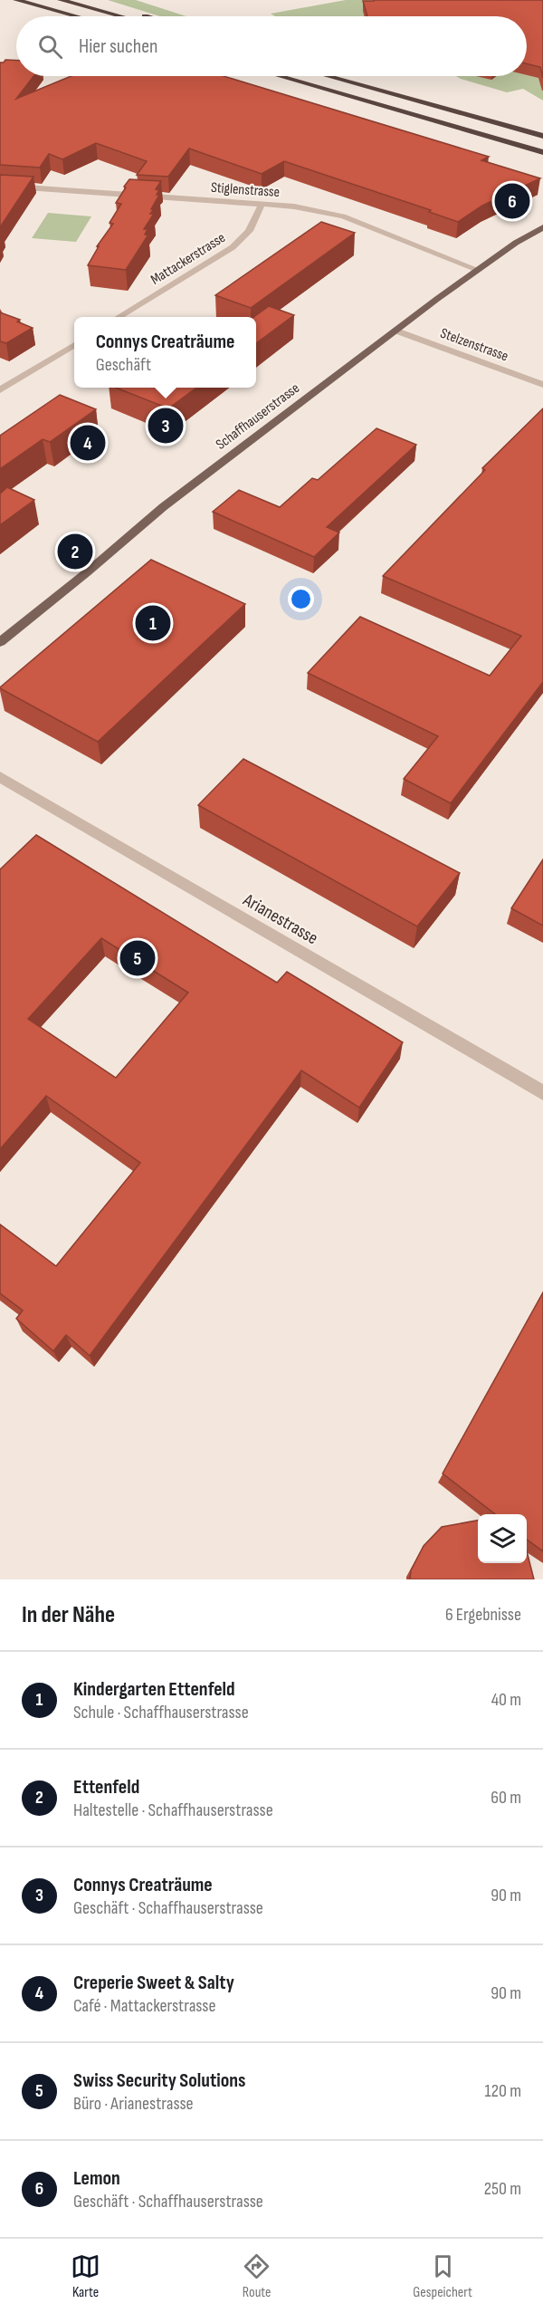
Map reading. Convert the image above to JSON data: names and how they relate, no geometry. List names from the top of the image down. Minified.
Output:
{"streets":{"main road":["Schaffhauserstrasse"],"street":["Stiglenstrasse","Mattackerstrasse","Stelzenstrasse","Arianestrasse"]},"crossings":[["Stiglenstrasse","Mattackerstrasse"],["Stiglenstrasse","Schaffhauserstrasse"],["Stelzenstrasse","Schaffhauserstrasse"]],"page":{"search":"Hier suchen","pins":["6","3","4","2","1","5"],"popup":["Connys Creaträume","Geschäft"],"heading":["In der Nähe","6 Ergebnisse"],"list":[{"mark":"1","name":"Kindergarten Ettenfeld","note":"Schule · Schaffhauserstrasse","value":"40 m"},{"mark":"2","name":"Ettenfeld","note":"Haltestelle · Schaffhauserstrasse","value":"60 m"},{"mark":"3","name":"Connys Creaträume","note":"Geschäft · Schaffhauserstrasse","value":"90 m"},{"mark":"4","name":"Creperie Sweet & Salty","note":"Café · Mattackerstrasse","value":"90 m"},{"mark":"5","name":"Swiss Security Solutions","note":"Büro · Arianestrasse","value":"120 m"},{"mark":"6","name":"Lemon","note":"Geschäft · Schaffhauserstrasse","value":"250 m"}],"nav":["Karte","Route","Gespeichert"]}}
